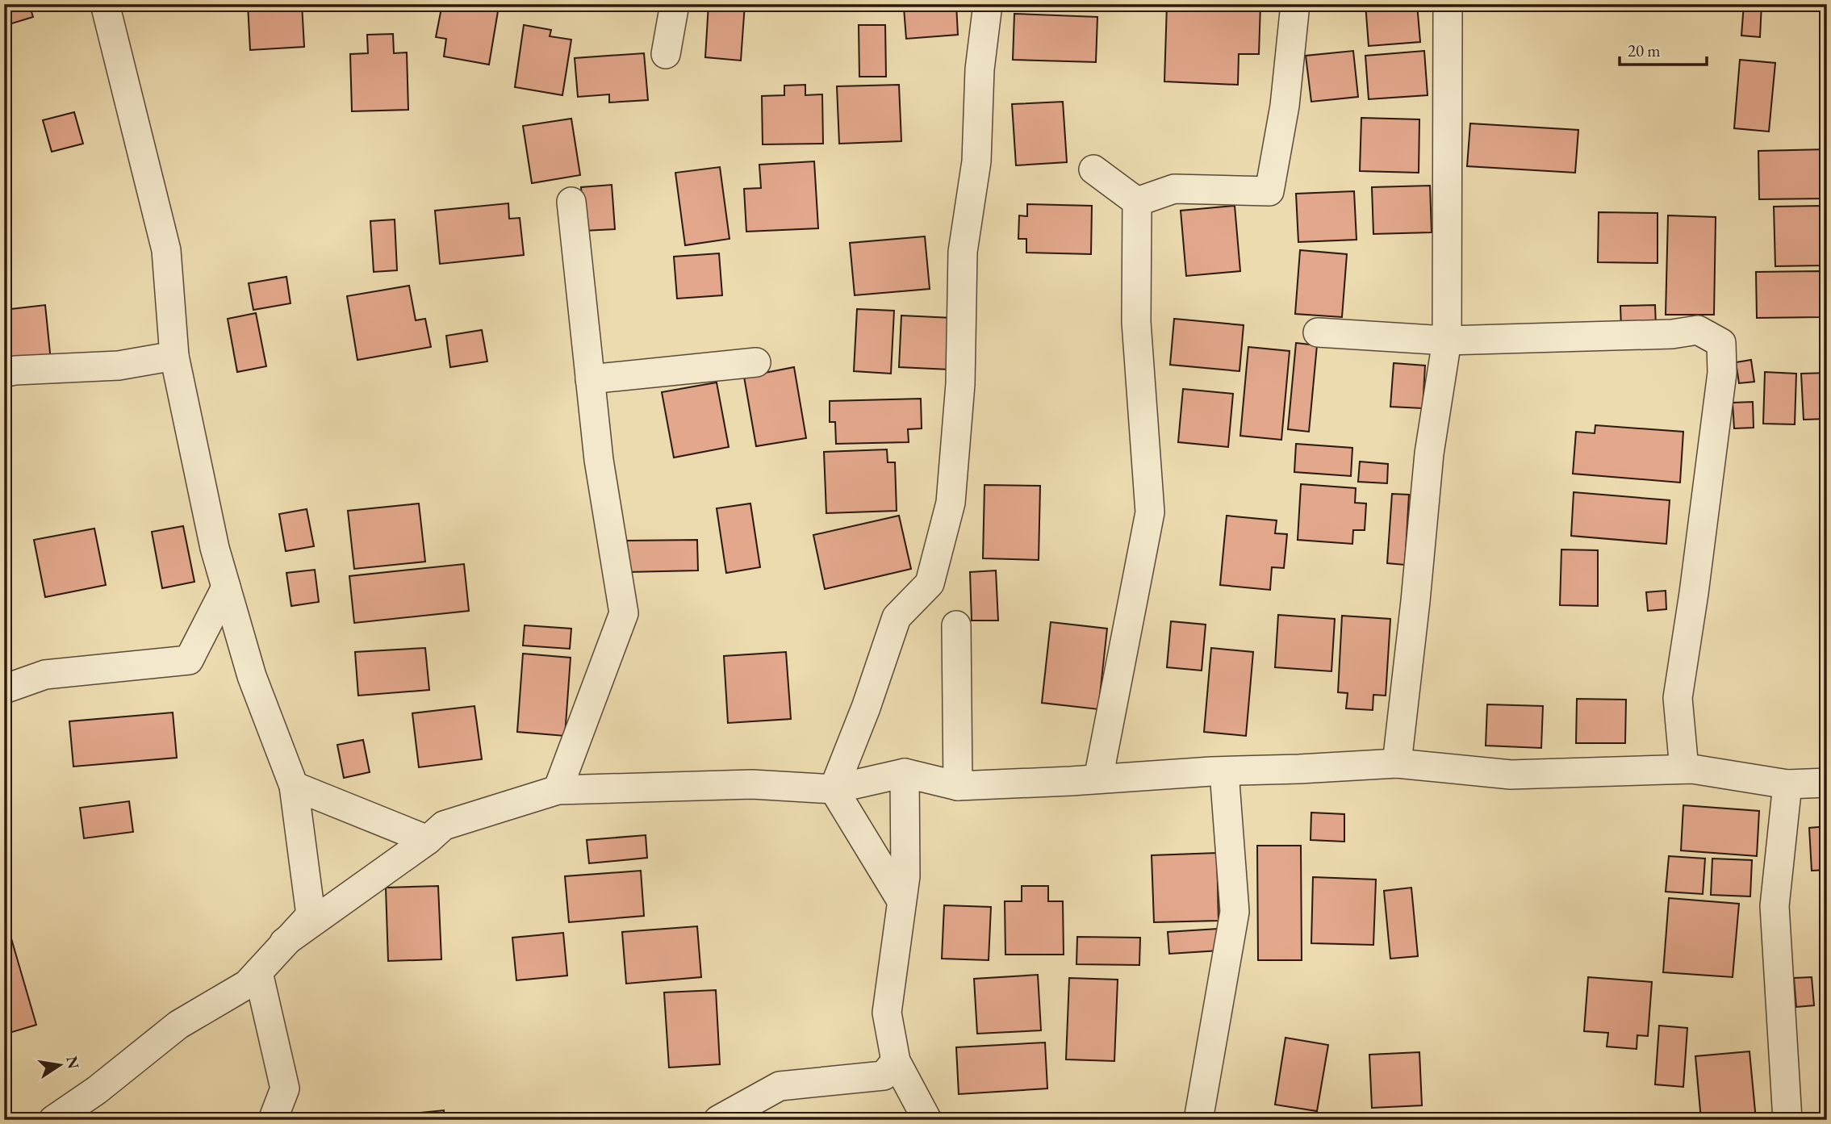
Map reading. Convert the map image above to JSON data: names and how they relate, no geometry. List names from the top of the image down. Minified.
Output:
{"scale_bar":"20 m","north":"right"}
